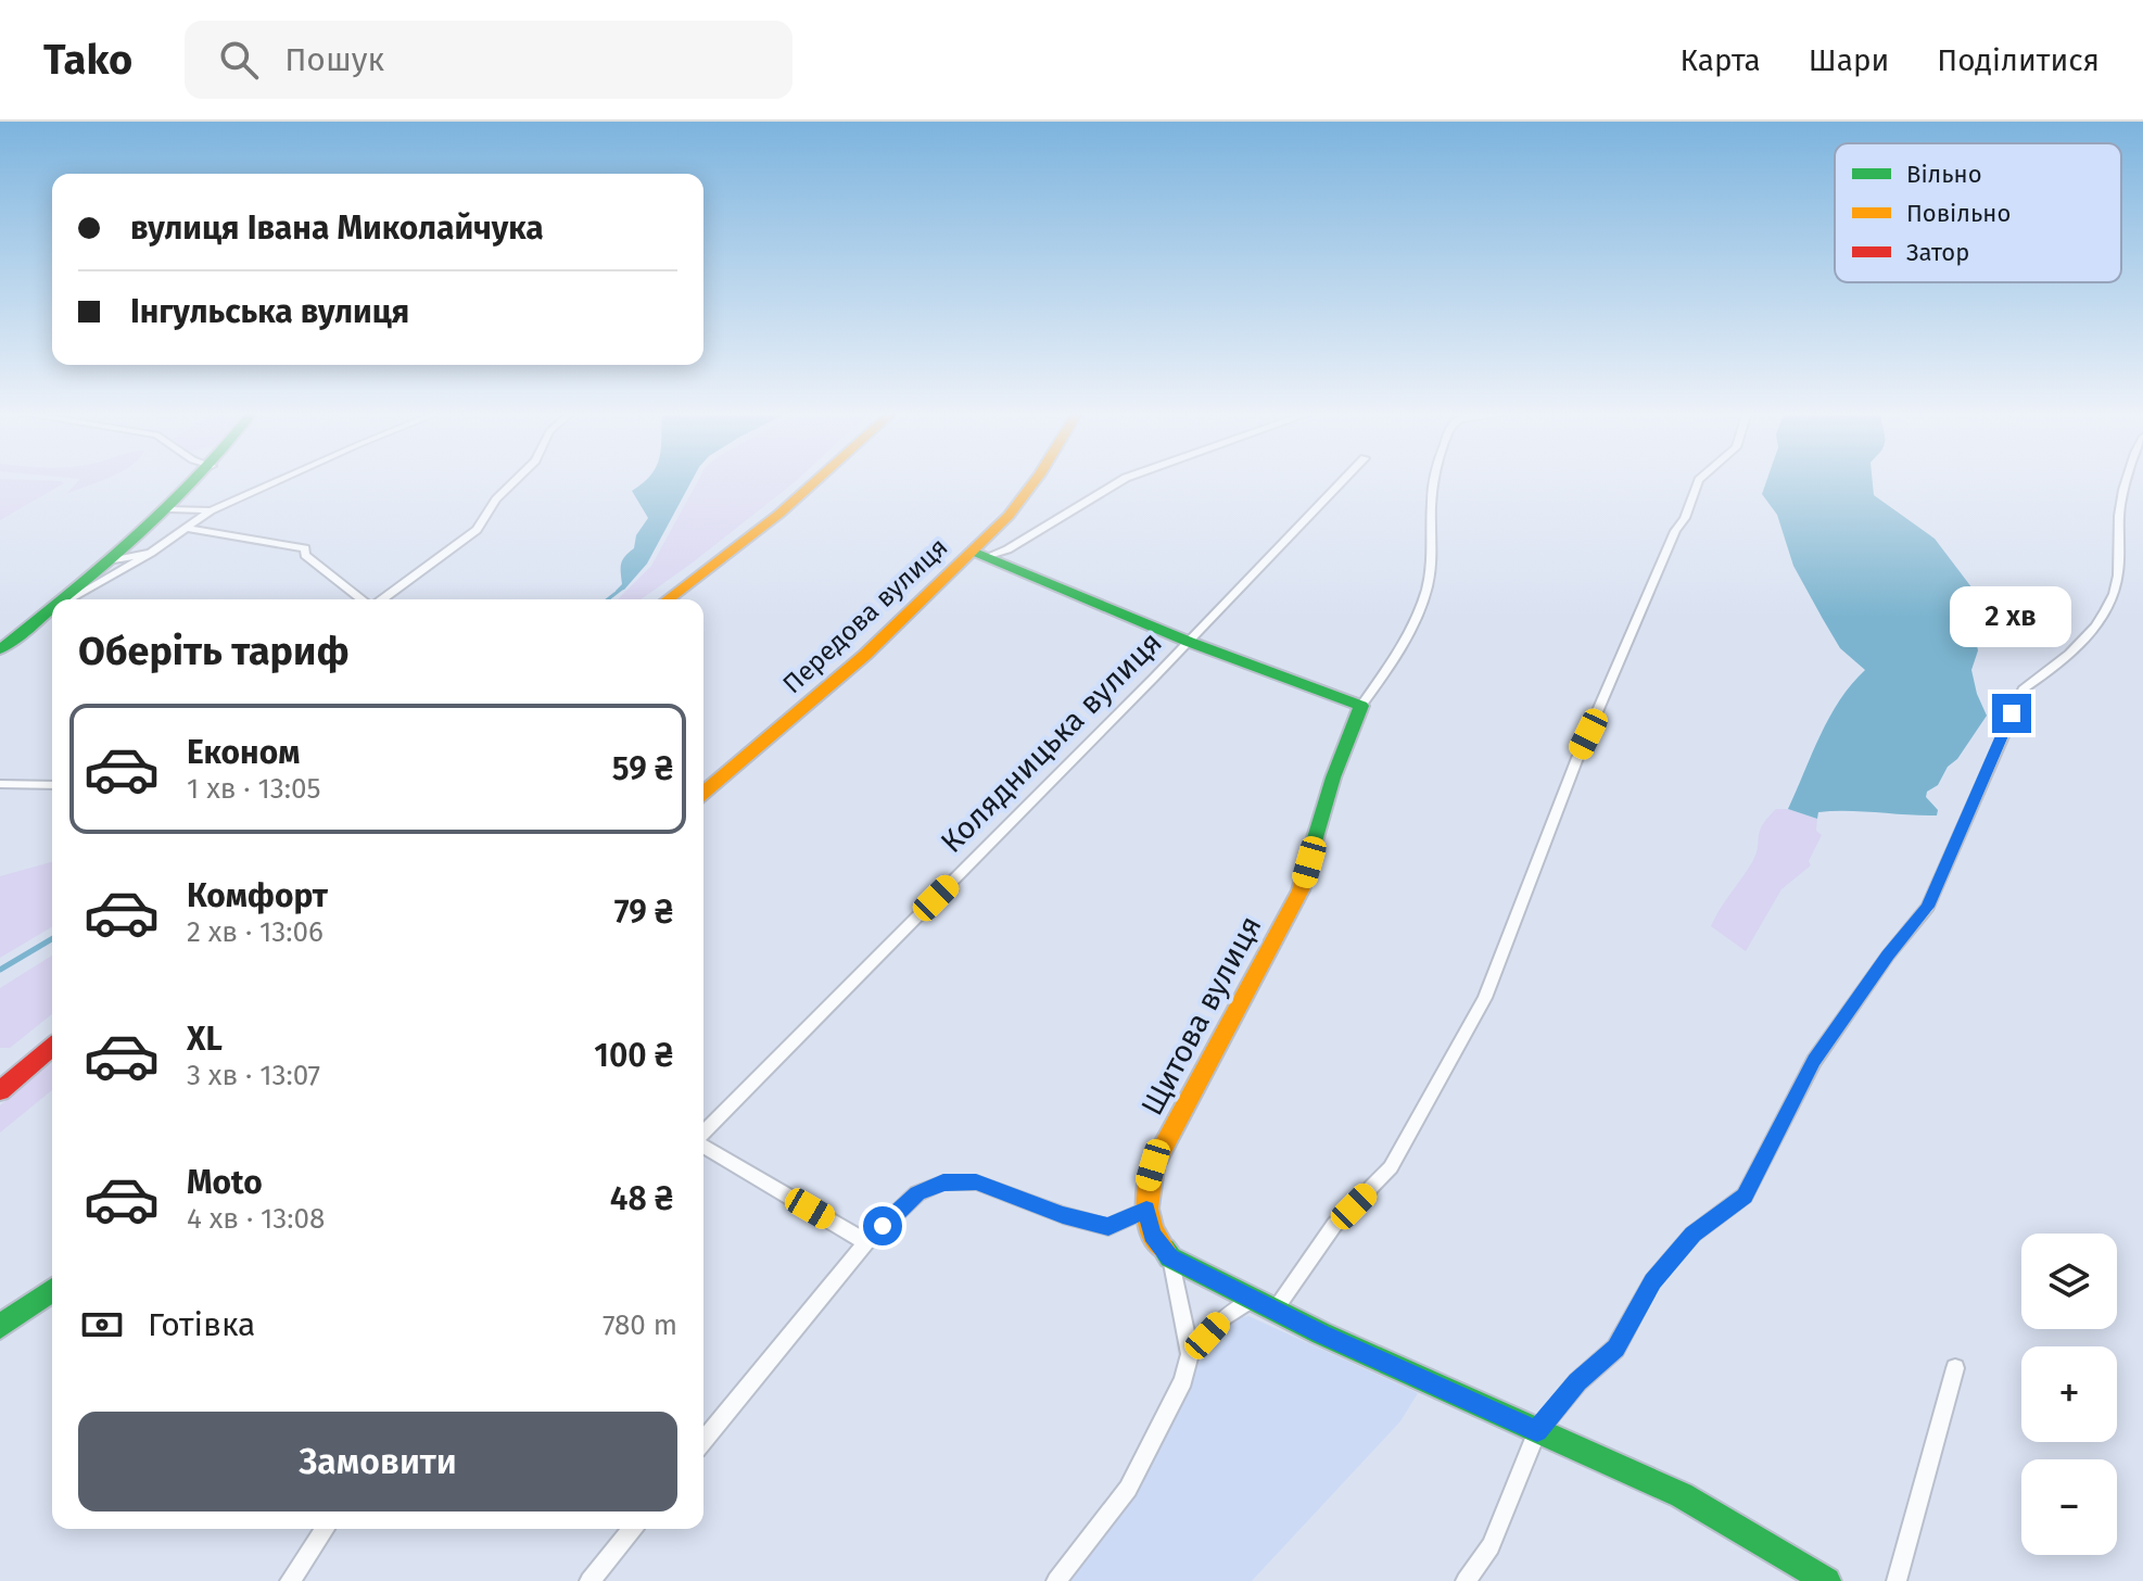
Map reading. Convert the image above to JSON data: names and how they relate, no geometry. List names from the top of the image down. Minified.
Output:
{"streets":{"street":["Передова вулиця","Колядницька вулиця","Щитова вулиця"]},"crossings":[["Передова вулиця","Колядницька вулиця"],["Колядницька вулиця","Щитова вулиця"]],"legend":["Вільно","Повільно","Затор"],"page":{"header":"Tako","search":"Пошук","nav":["Карта","Шари","Поділитися"],"banner":["вулиця Івана Миколайчука","Інгульська вулиця"],"bubble":"2 хв","heading":"Оберіть тариф","list":[{"name":"Економ","note":"1 хв · 13:05","value":"59 ₴"},{"name":"Комфорт","note":"2 хв · 13:06","value":"79 ₴"},{"name":"XL","note":"3 хв · 13:07","value":"100 ₴"},{"name":"Moto","note":"4 хв · 13:08","value":"48 ₴"}],"map_buttons":["+","−"],"pay":["Готівка","780 m"],"buttons":"Замовити"}}
